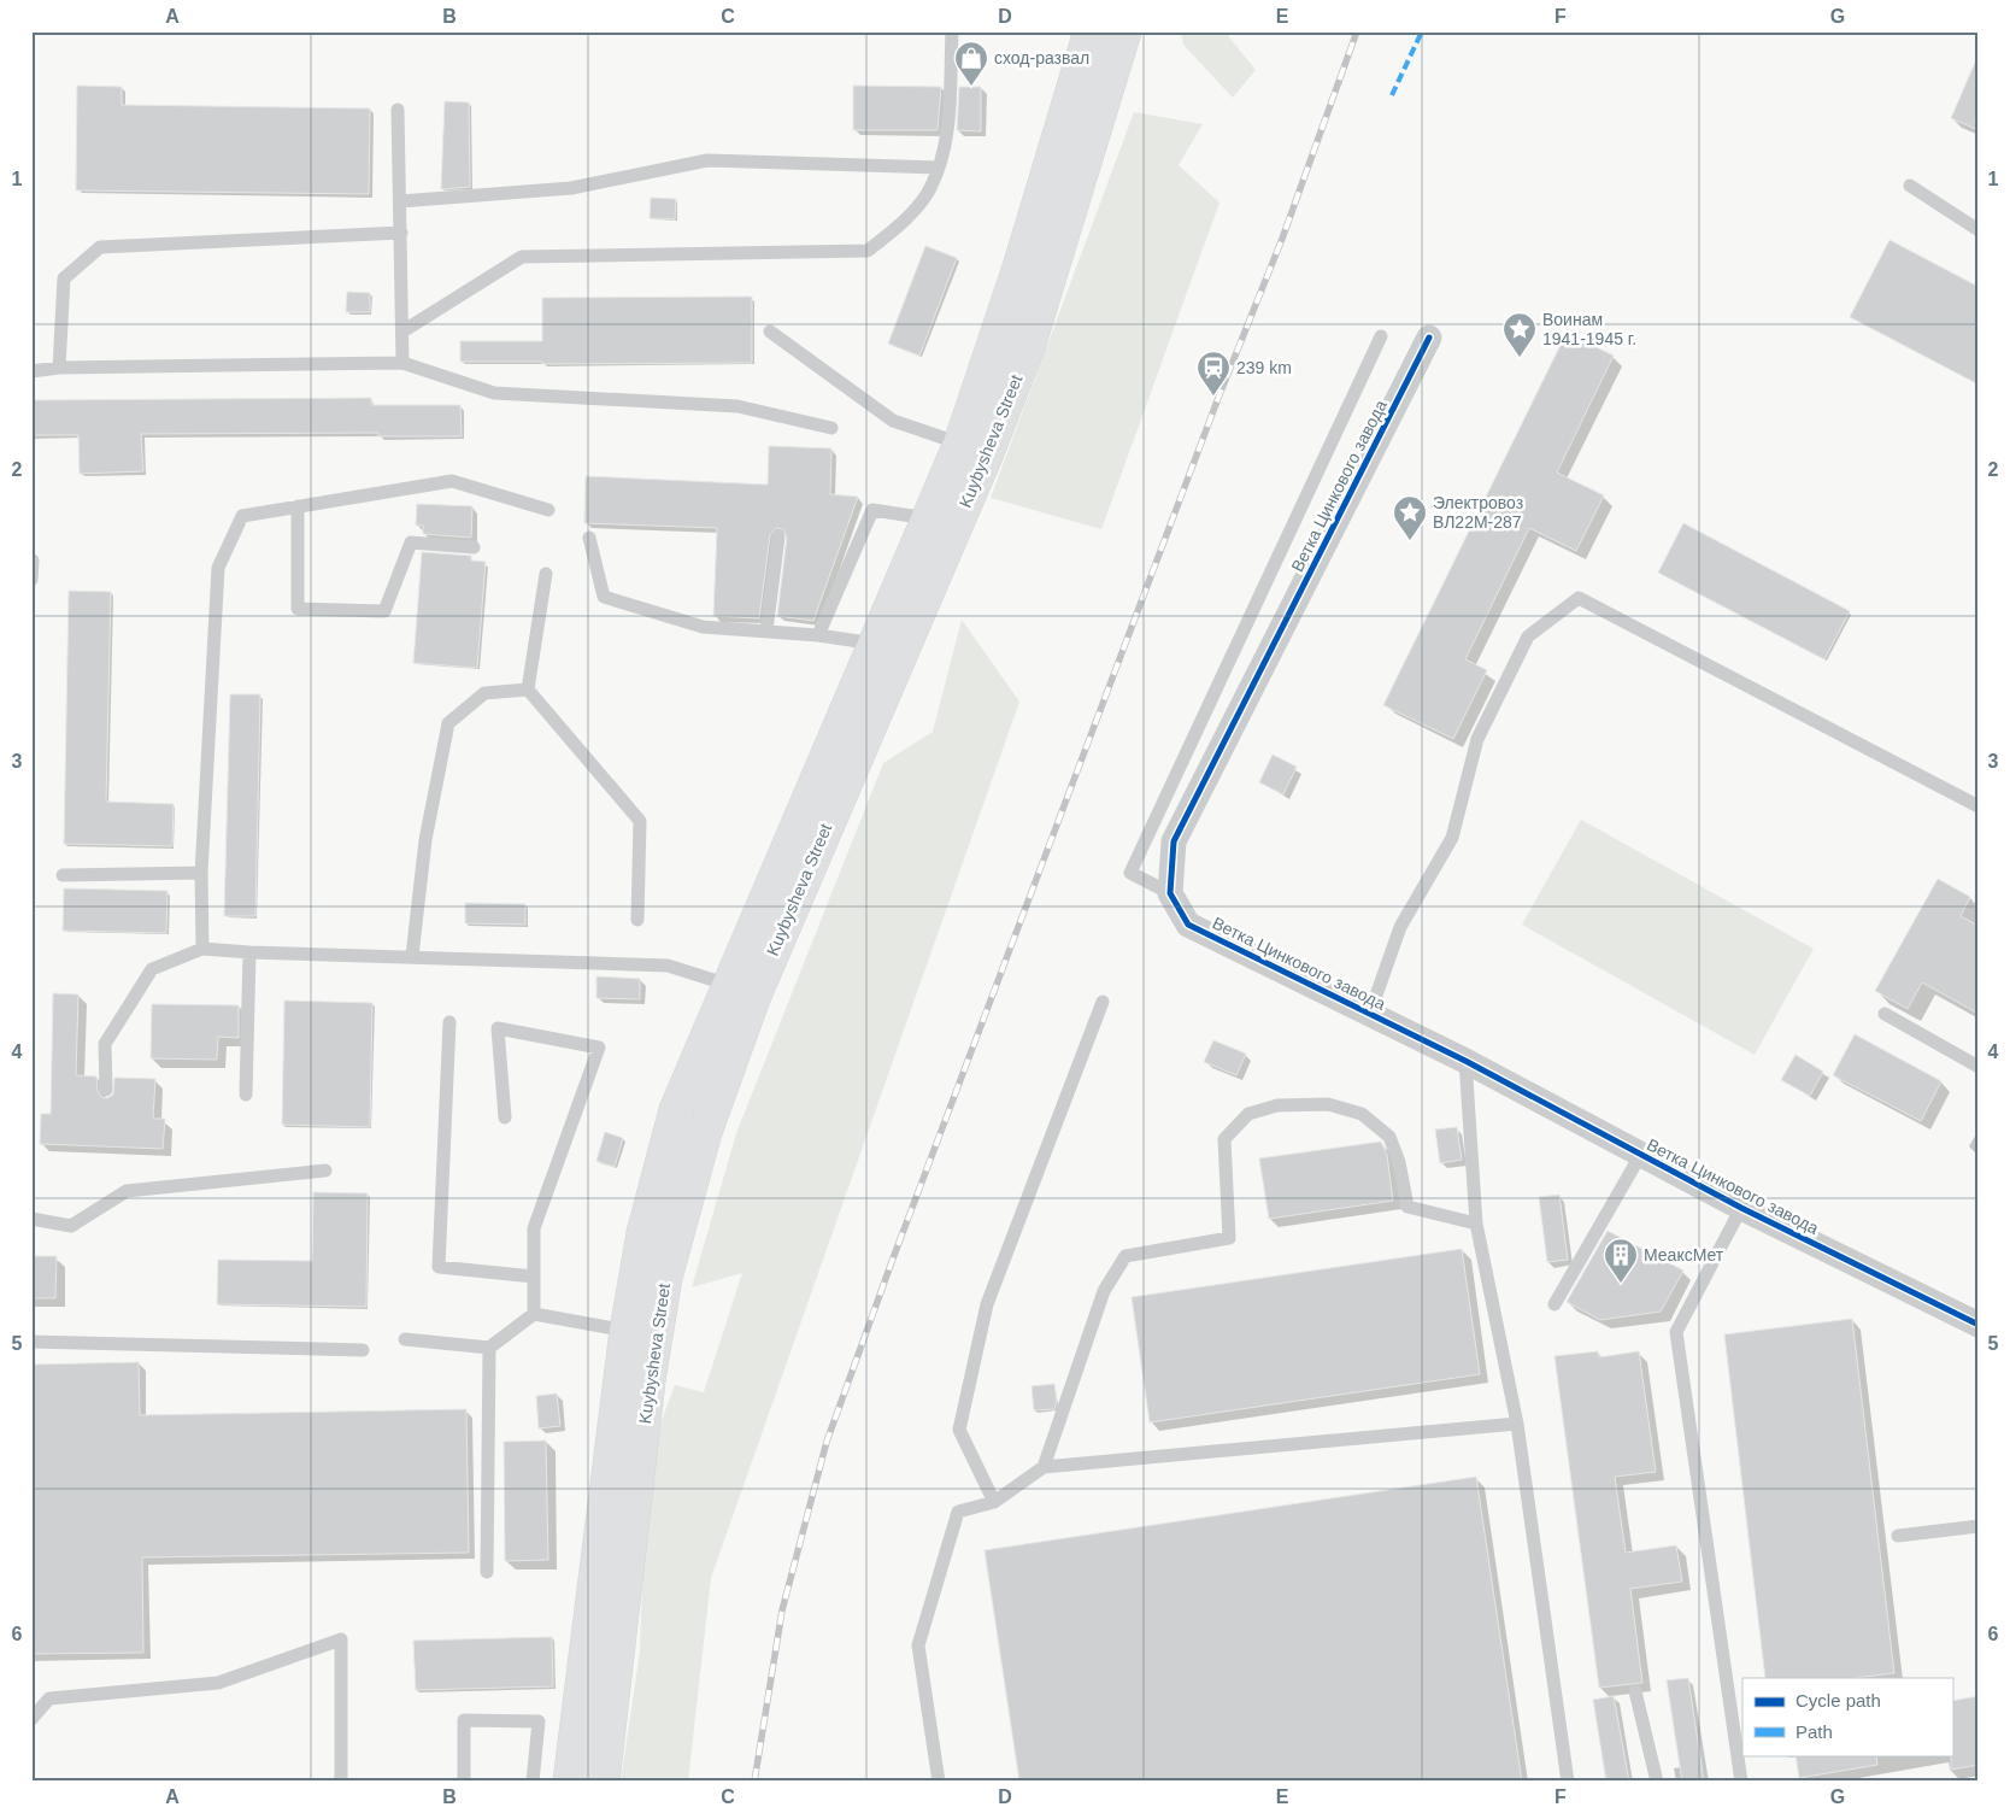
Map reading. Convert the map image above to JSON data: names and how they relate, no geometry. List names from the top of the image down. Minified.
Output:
{"streets":{"main road":["Kuybysheva Street"],"street":["Ветка Цинкового завода"]},"places":{"shop":["сход-развал"],"place":["Воинам 1941-1945 г.","Электровоз ВЛ22М-287"],"station":["239 km"],"building":["МеаксМет"]},"legend":["Cycle path","Path"],"grid":{"columns":["A","B","C","D","E","F","G"],"rows":["1","2","3","4","5","6"]}}
